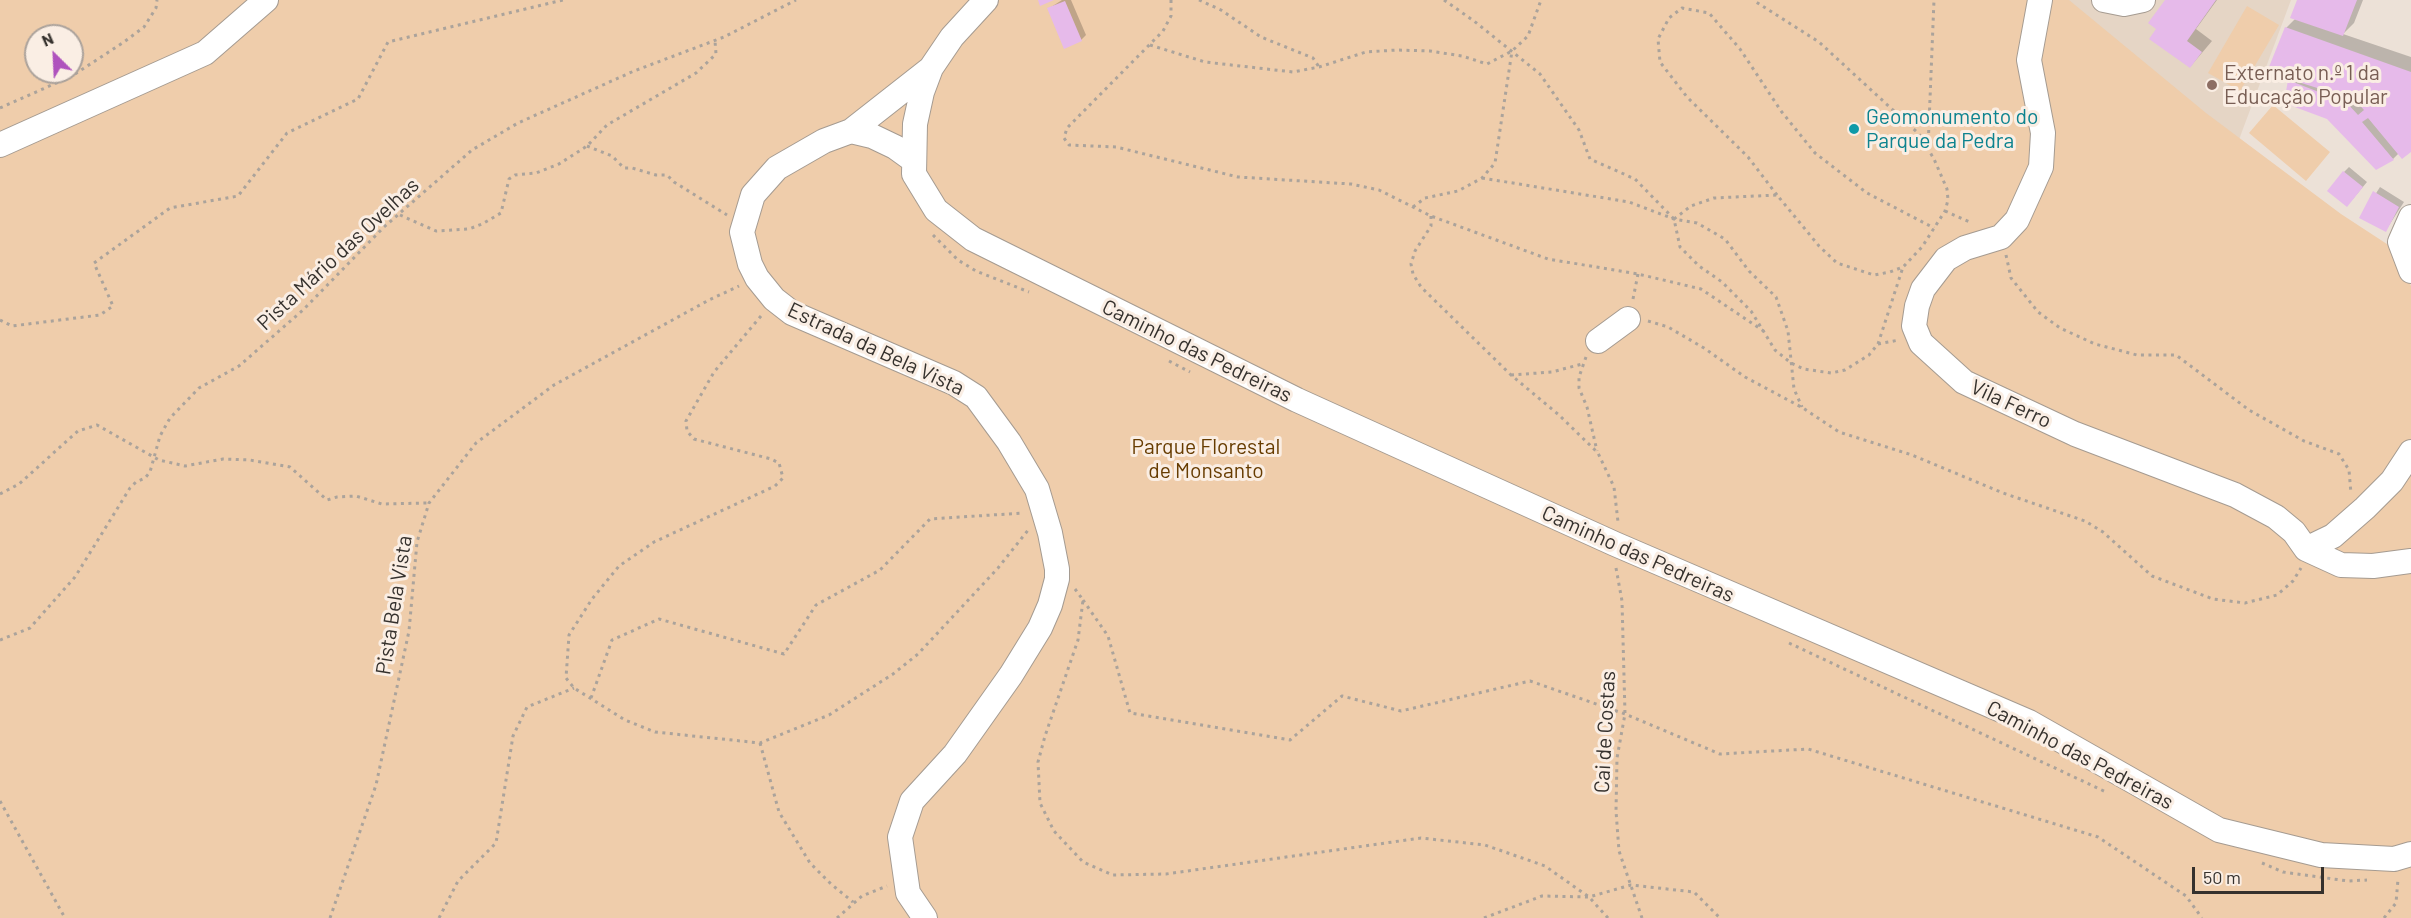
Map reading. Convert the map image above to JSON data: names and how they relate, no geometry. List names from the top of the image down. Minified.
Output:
{"streets":{"street":["Estrada da Bela Vista","Caminho das Pedreiras","Vila Ferro"],"path":["Pista Mário das Ovelhas","Pista Bela Vista","Cai de Costas"]},"crossings":[["Estrada da Bela Vista","Caminho das Pedreiras"],["Caminho das Pedreiras","Cai de Costas"]],"parks":["Parque Florestal de Monsanto"],"places":["Externato n.º 1 da Educação Popular","Geomonumento do Parque da Pedra"],"scale_bar":"50 m","north":"top left"}
